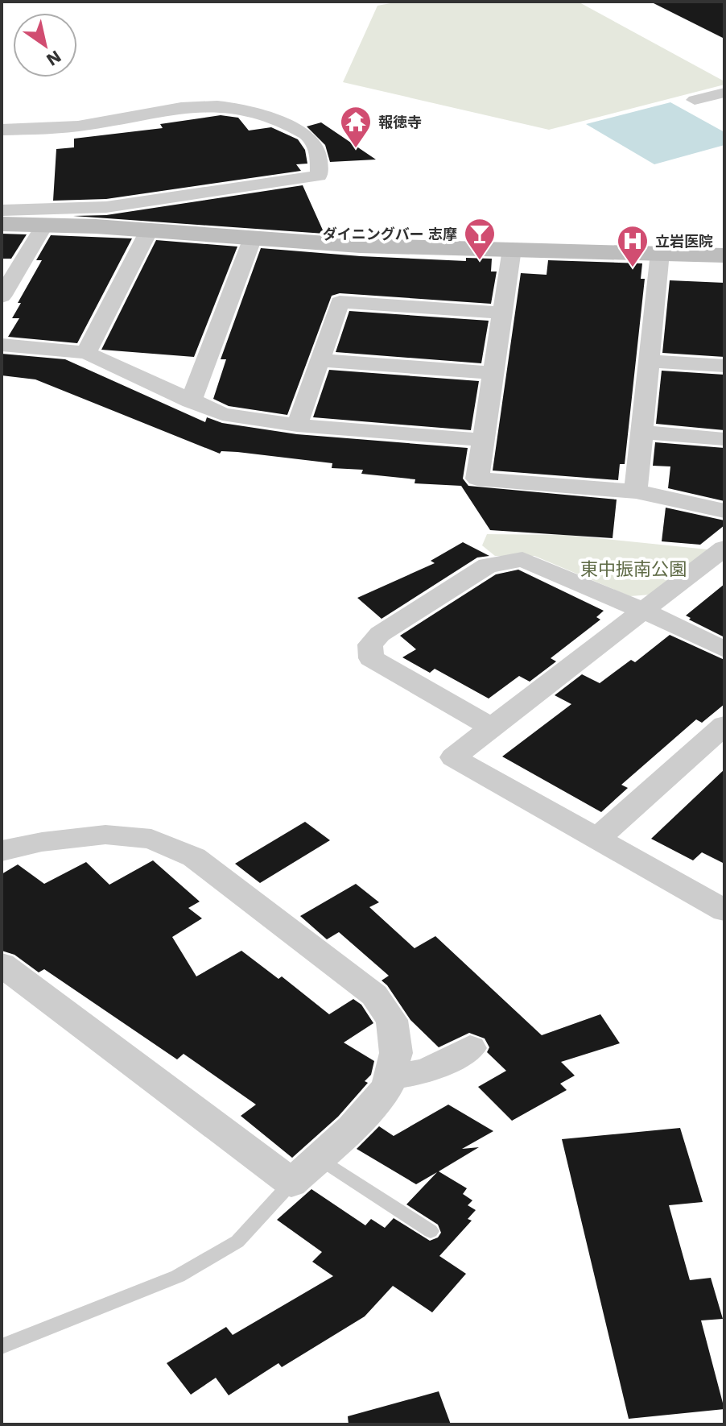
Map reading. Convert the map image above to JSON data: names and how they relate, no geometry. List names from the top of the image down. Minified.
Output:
{"parks":["東中振南公園"],"places":{"temple":["報徳寺"],"bar":["ダイニングバー 志摩"],"hospital":["立岩医院"]},"north":"bottom right"}
